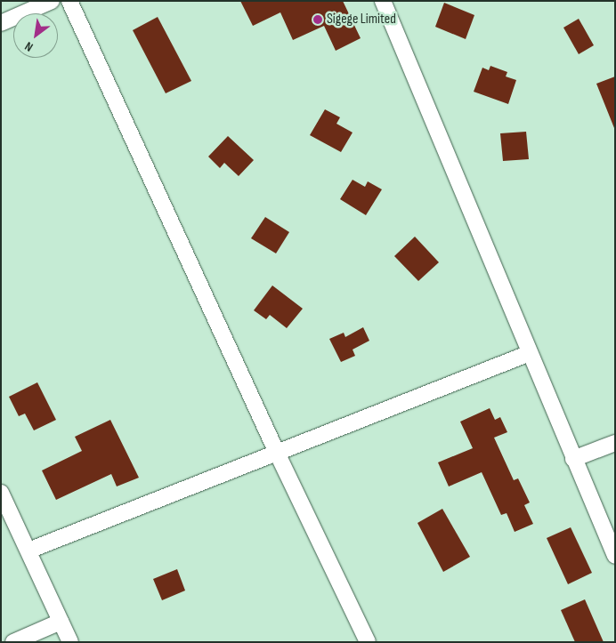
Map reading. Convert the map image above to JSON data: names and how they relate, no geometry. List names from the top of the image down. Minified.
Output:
{"places":["Sigege Limited"],"north":"bottom left"}
